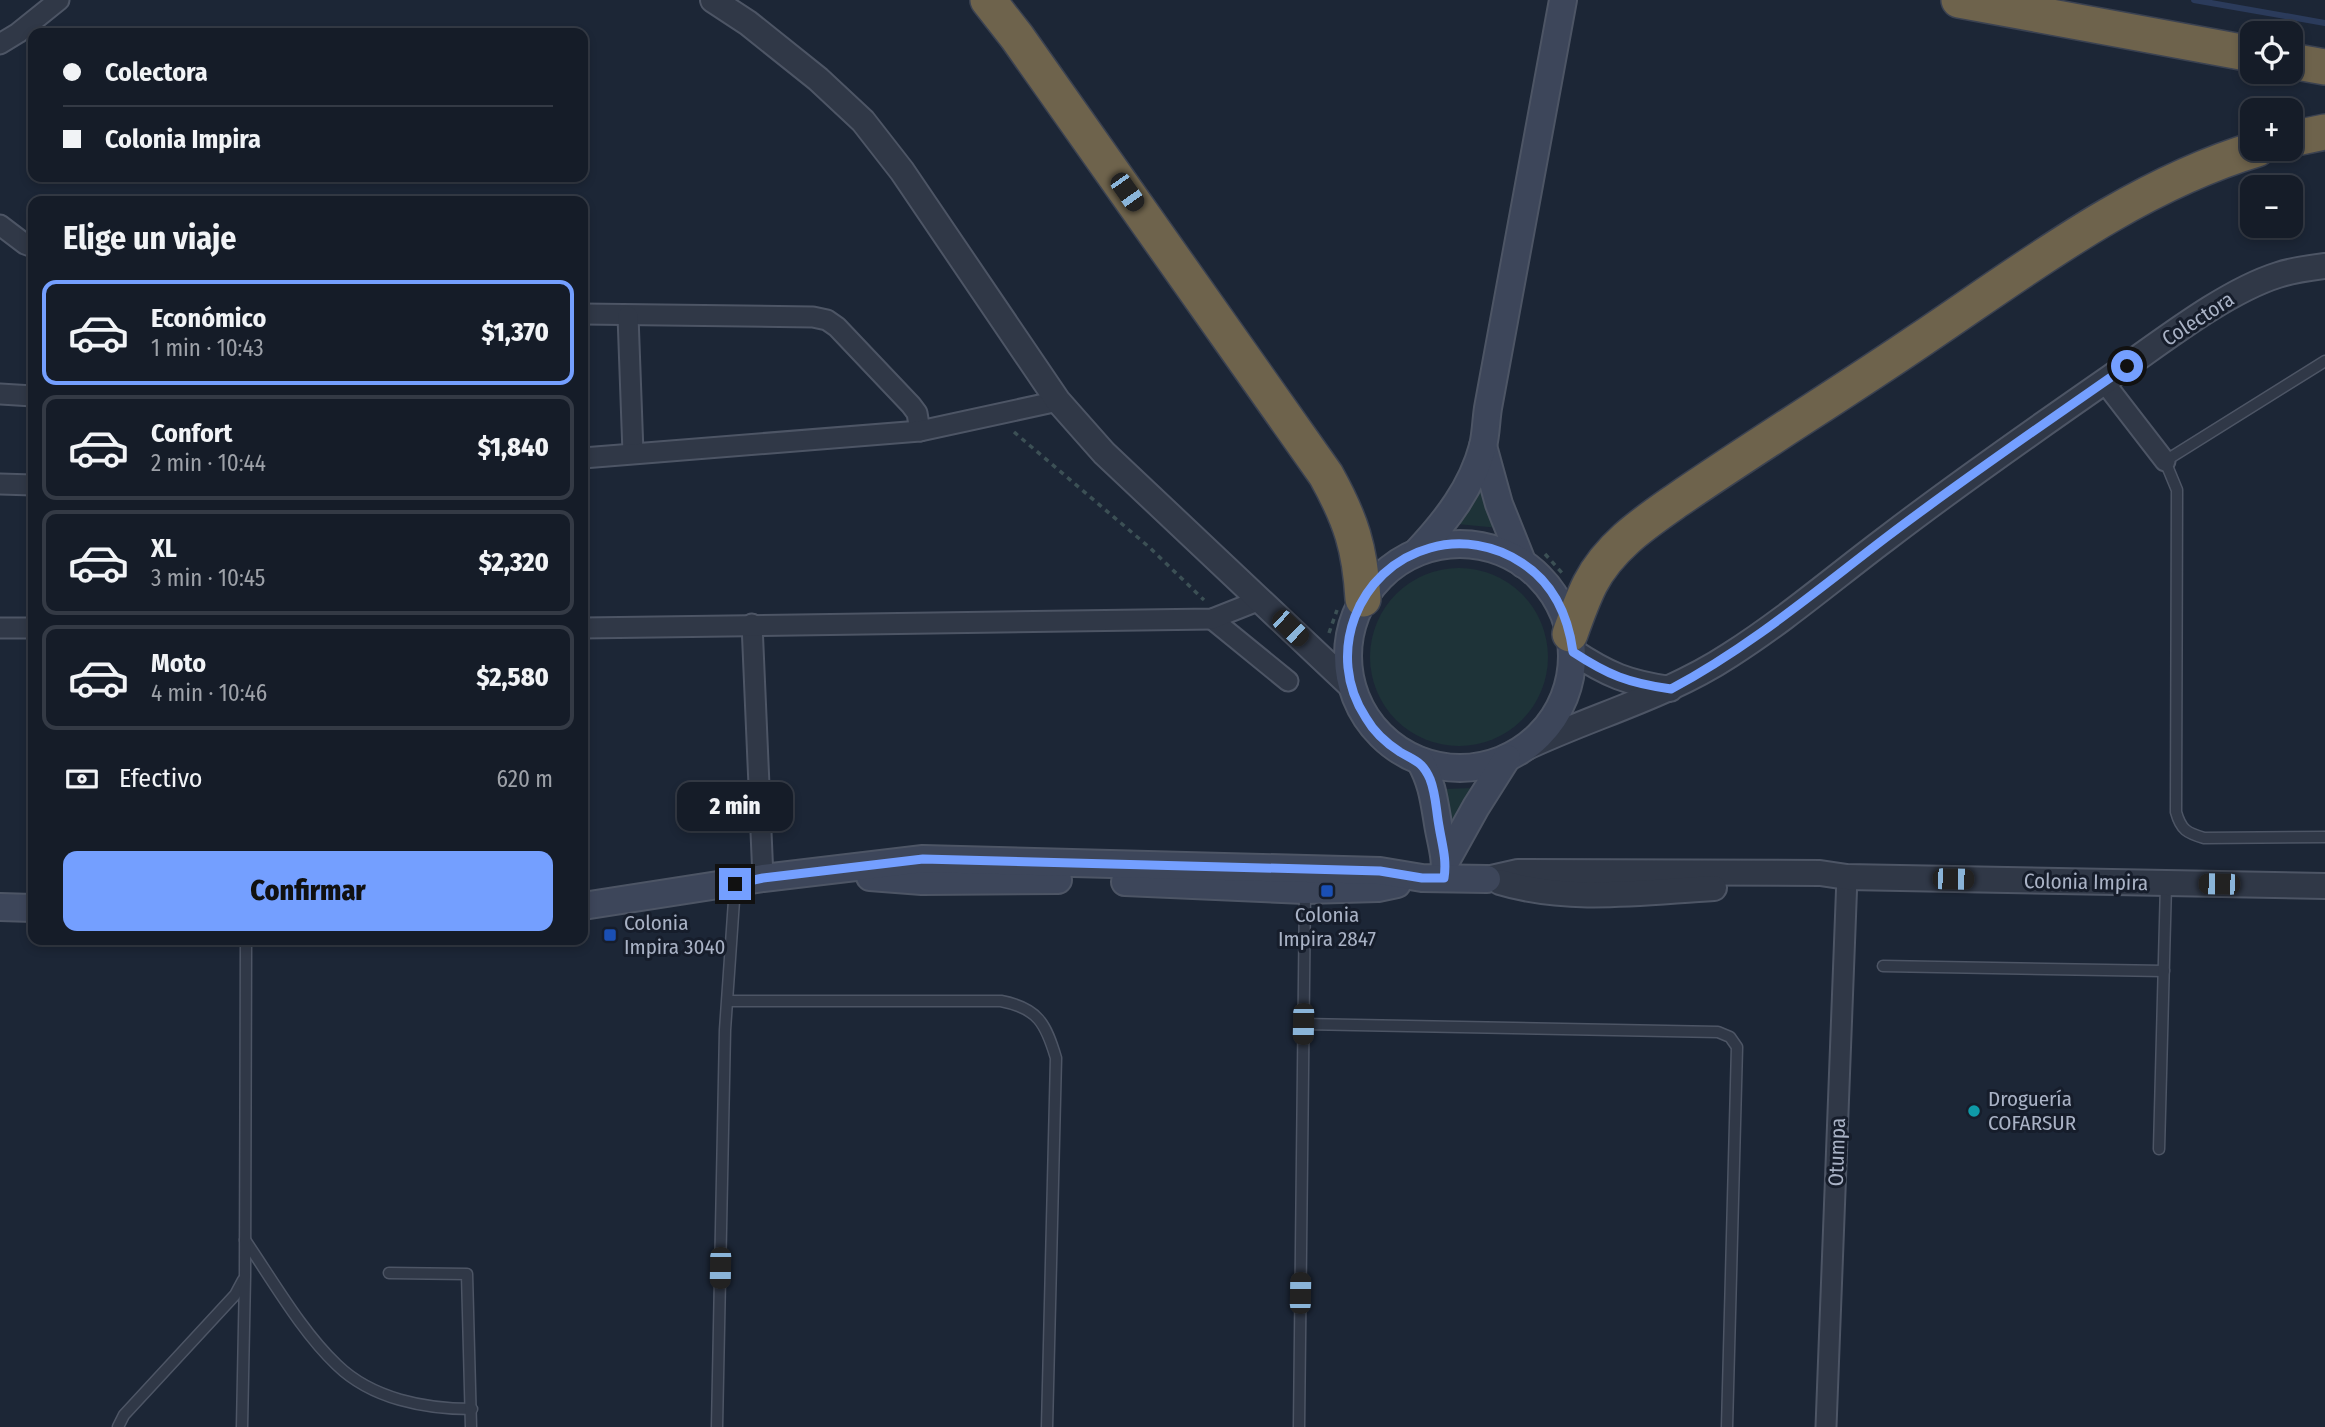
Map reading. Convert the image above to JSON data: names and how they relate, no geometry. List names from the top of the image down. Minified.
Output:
{"streets":{"main road":["Colonia Impira"],"street":["Colectora","Otumpa"]},"crossings":[["Colonia Impira","Otumpa"]],"places":{"transit":["Colonia Impira 2847","Colonia Impira 3040"],"other":["Droguería COFARSUR"]},"page":{"map_buttons":["+","−"],"banner":["Colectora","Colonia Impira"],"heading":"Elige un viaje","list":[{"name":"Económico","note":"1 min · 10:43","value":"$1,370"},{"name":"Confort","note":"2 min · 10:44","value":"$1,840"},{"name":"XL","note":"3 min · 10:45","value":"$2,320"},{"name":"Moto","note":"4 min · 10:46","value":"$2,580"}],"pay":["Efectivo","620 m"],"bubble":"2 min","buttons":"Confirmar"}}
